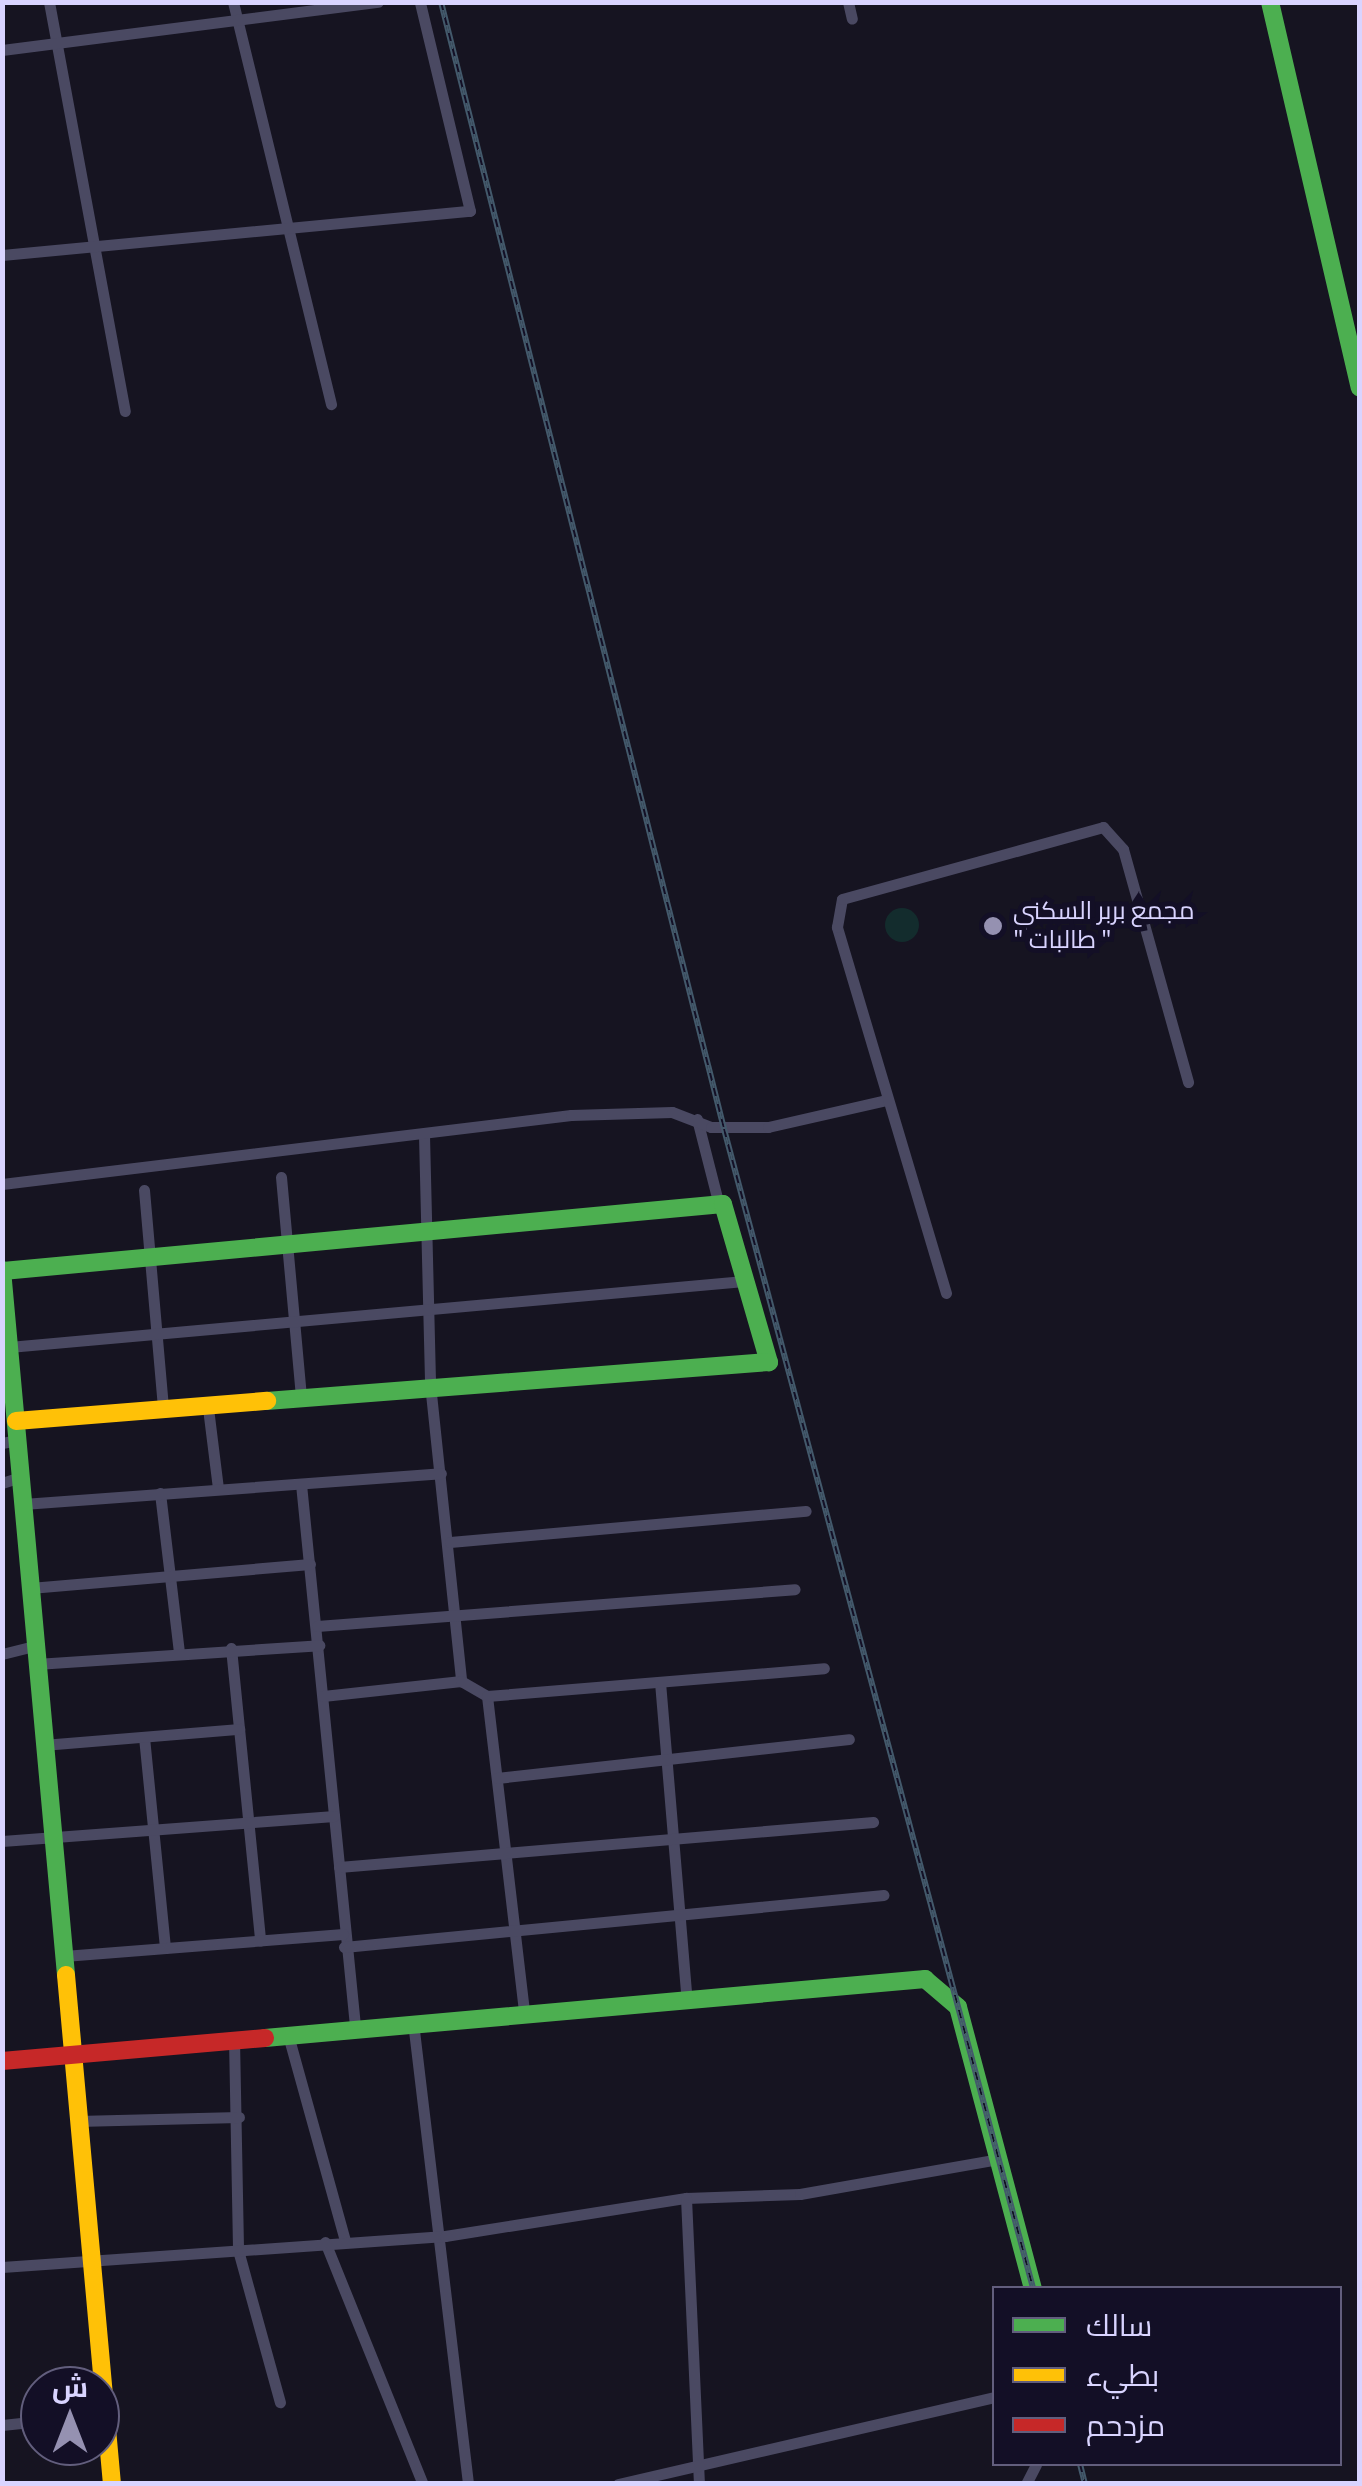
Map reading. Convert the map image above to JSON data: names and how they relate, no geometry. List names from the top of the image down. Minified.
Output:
{"places":["مجمع بربر السكني \" طالبات \""],"legend":["سالك","بطيء","مزدحم"],"north":"top"}
